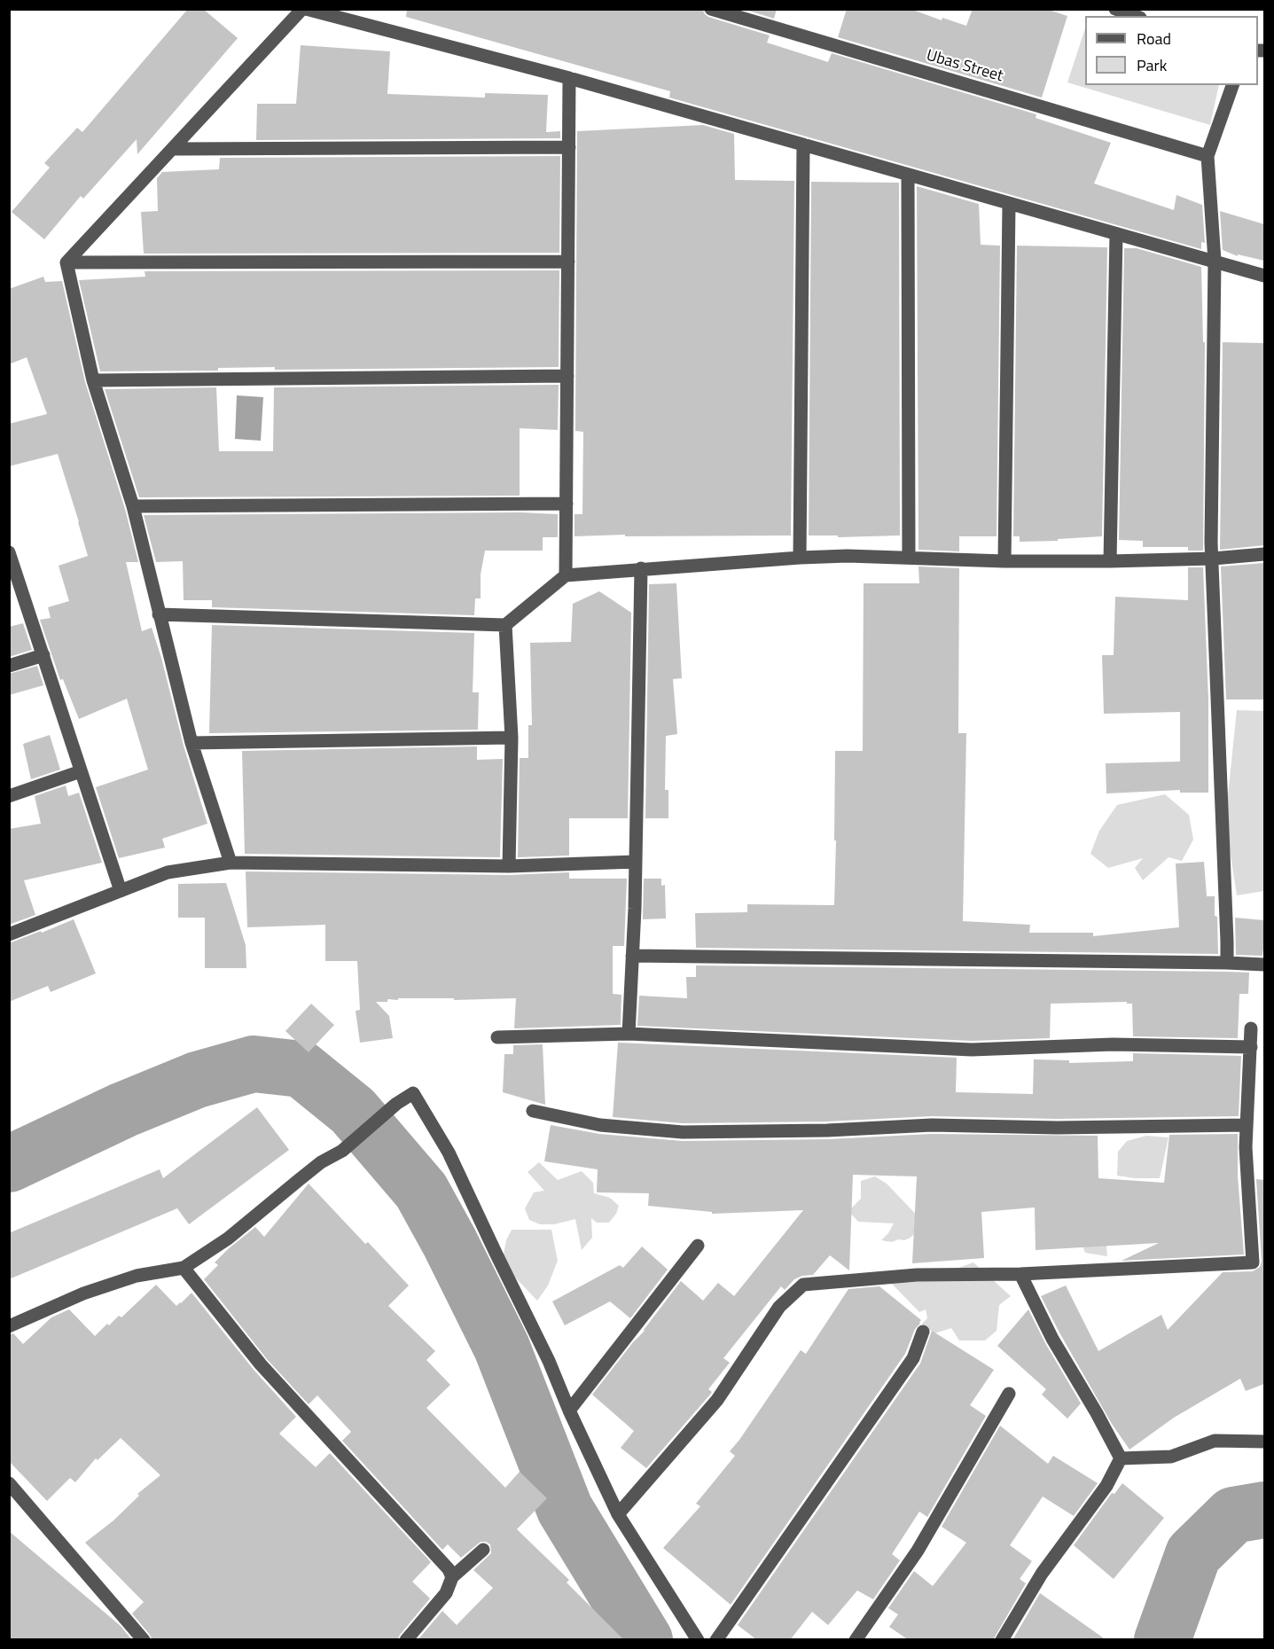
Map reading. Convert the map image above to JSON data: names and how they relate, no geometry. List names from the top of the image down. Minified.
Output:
{"streets":{"street":["Ubas Street"]},"legend":["Road","Park"]}
